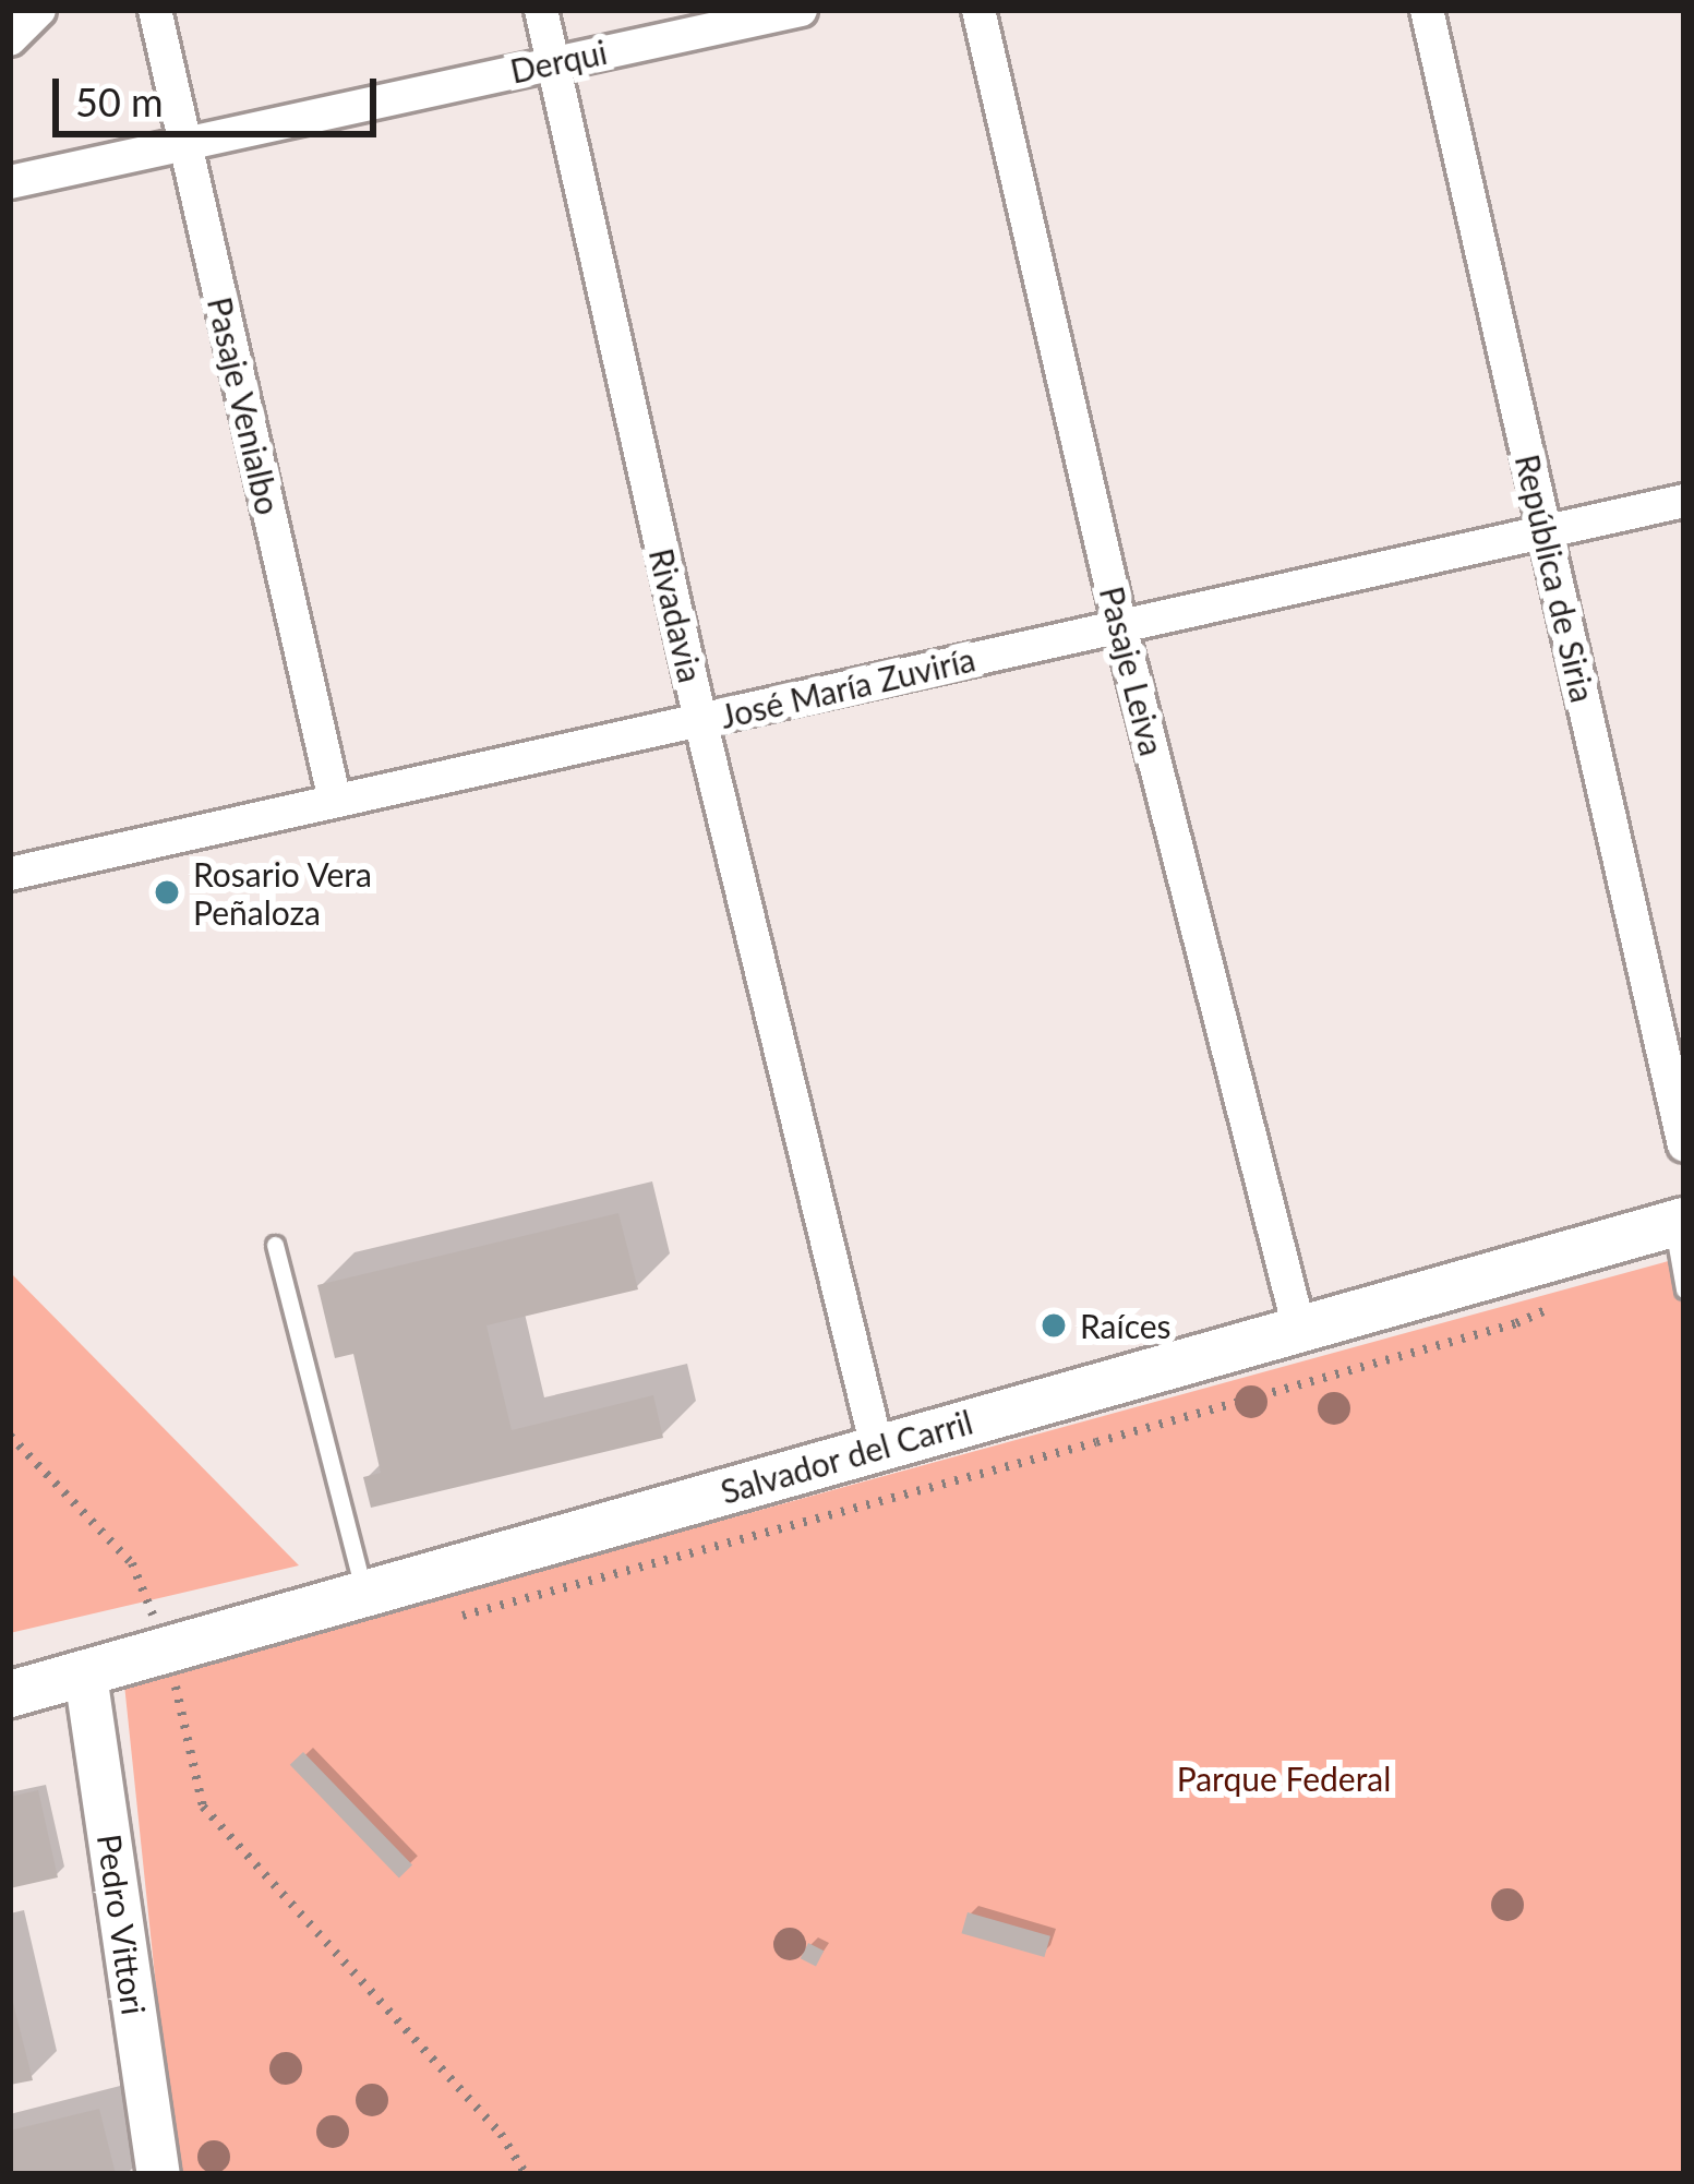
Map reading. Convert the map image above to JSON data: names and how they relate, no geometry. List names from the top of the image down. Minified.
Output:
{"streets":{"main road":["Salvador del Carril"],"street":["Derqui","Pasaje Venialbo","República de Siria","Rivadavia","Pasaje Leiva","José María Zuviría","Pedro Vittori"]},"crossings":[["Derqui","Pasaje Venialbo"],["Derqui","Rivadavia"],["Pasaje Venialbo","José María Zuviría"],["República de Siria","José María Zuviría"],["Rivadavia","José María Zuviría"],["Rivadavia","Salvador del Carril"],["Pasaje Leiva","José María Zuviría"],["Pasaje Leiva","Salvador del Carril"],["Salvador del Carril","Pedro Vittori"]],"parks":["Parque Federal"],"places":["Rosario Vera Peñaloza","Raíces"],"scale_bar":"50 m"}
